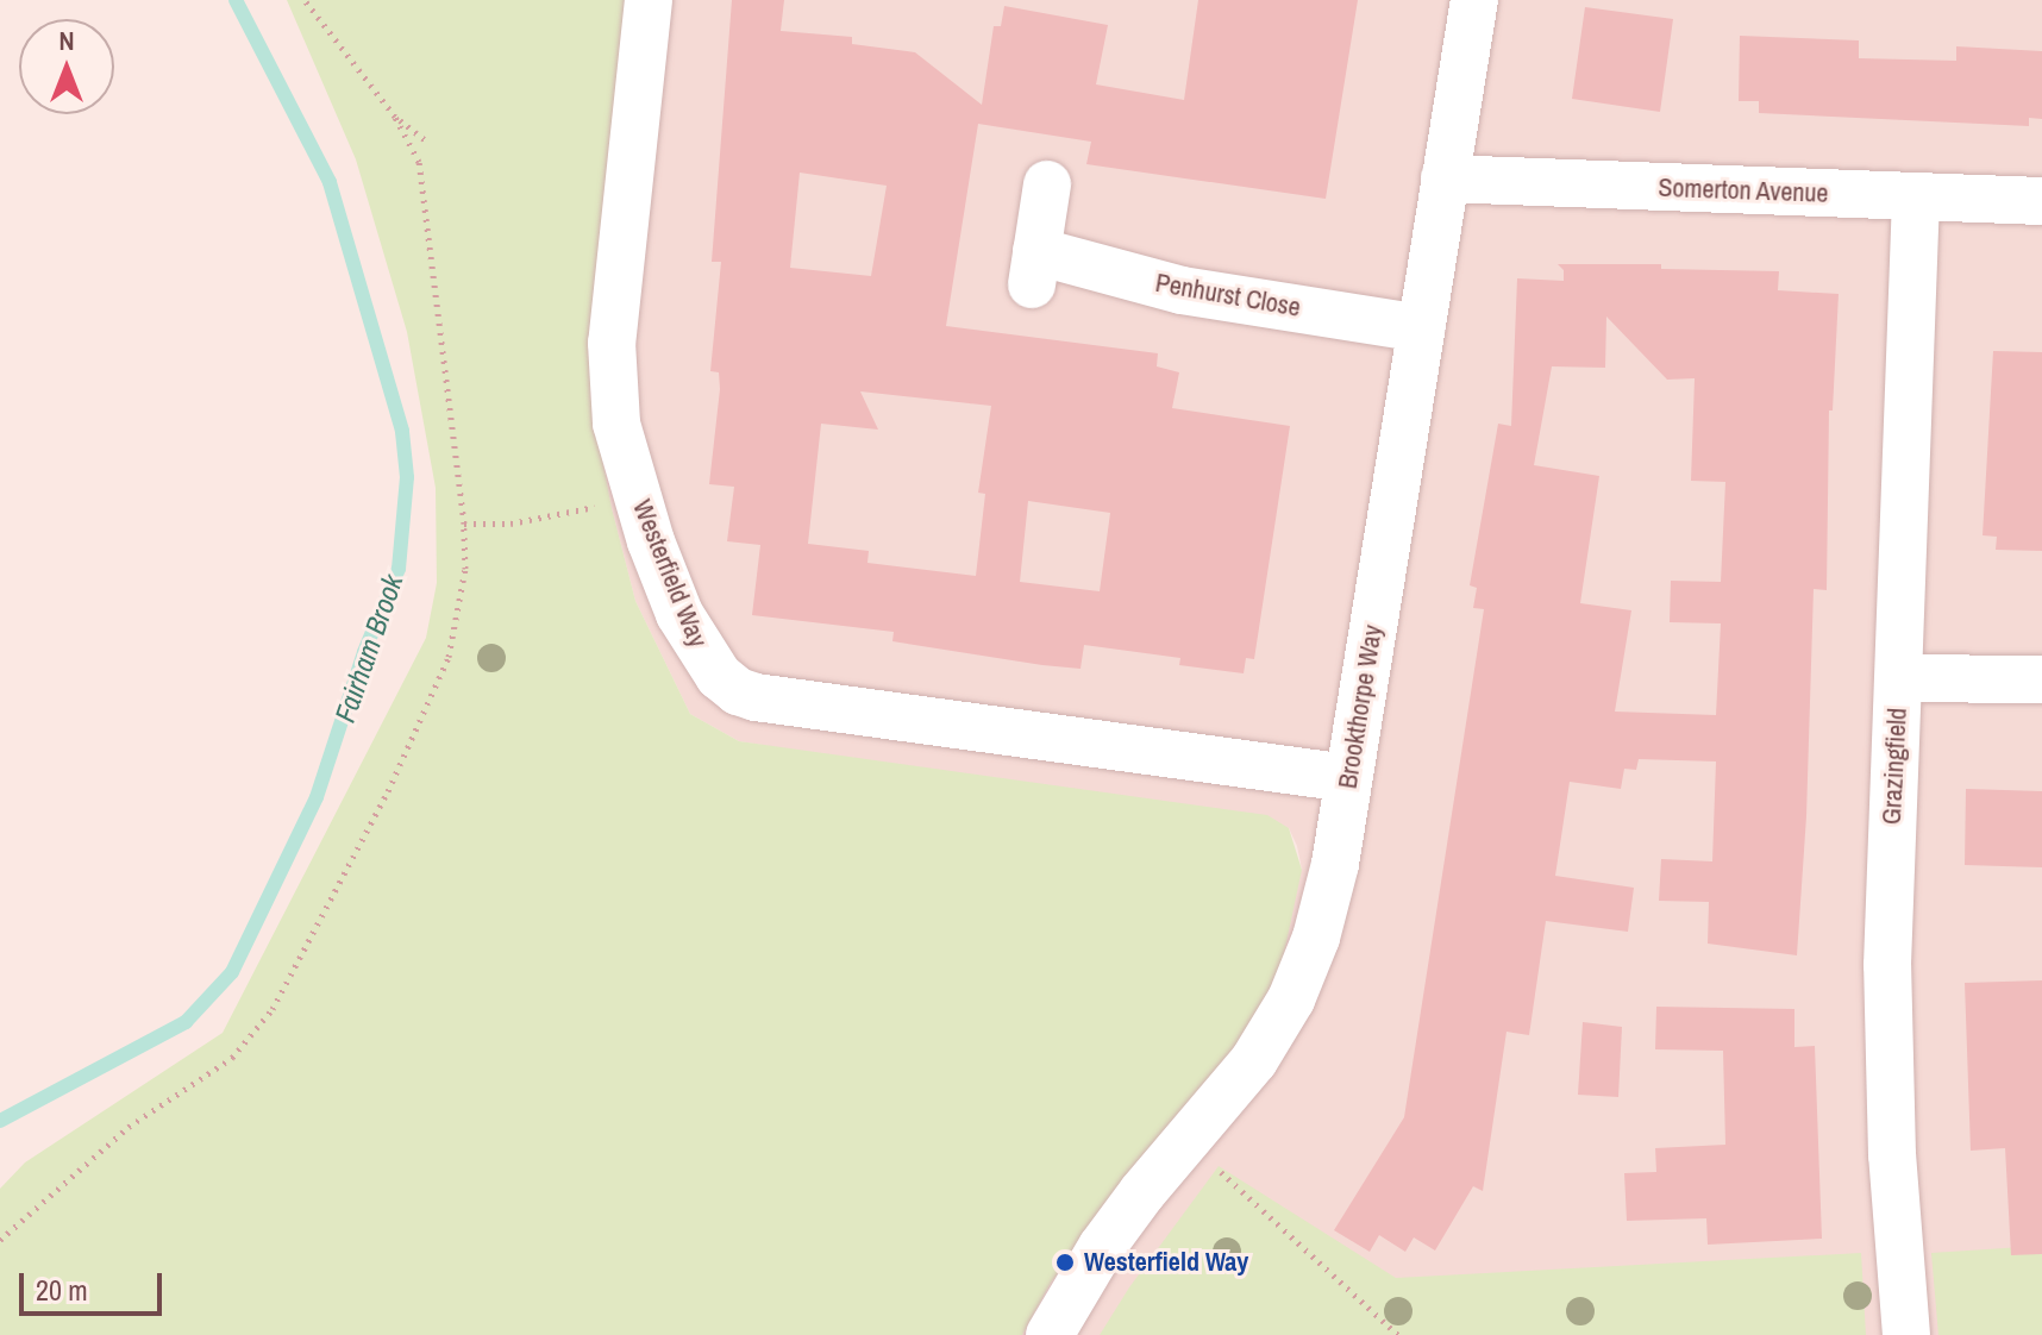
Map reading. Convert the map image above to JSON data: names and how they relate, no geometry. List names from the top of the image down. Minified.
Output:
{"streets":{"street":["Somerton Avenue","Penhurst Close","Westerfield Way","Brookthorpe Way","Grazingfield"]},"crossings":[["Somerton Avenue","Brookthorpe Way"],["Somerton Avenue","Grazingfield"],["Penhurst Close","Brookthorpe Way"],["Westerfield Way","Brookthorpe Way"]],"water":["Fairham Brook"],"places":["Westerfield Way"],"scale_bar":"20 m","north":"top"}
